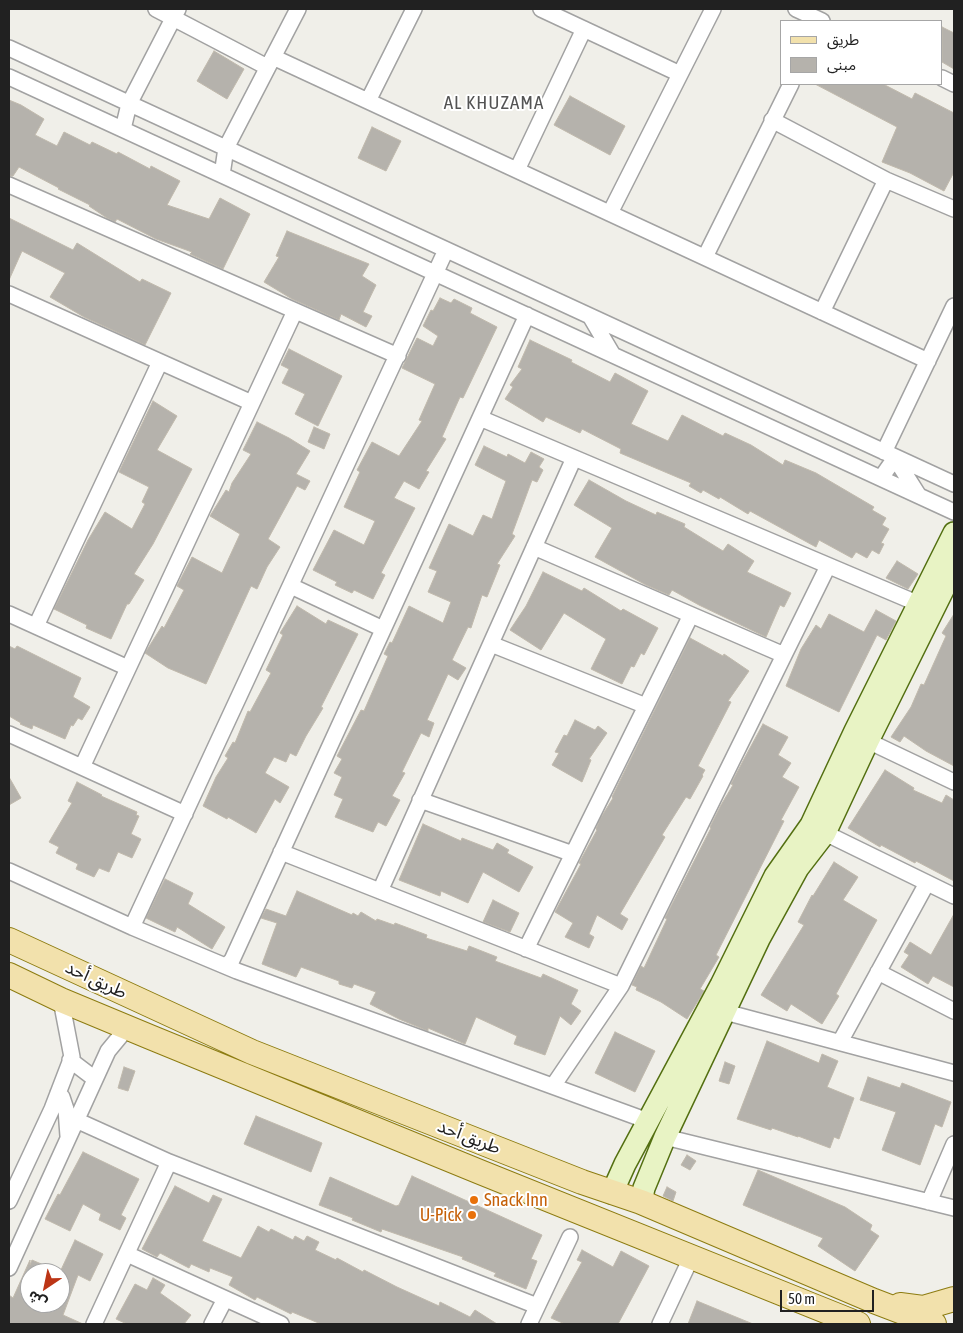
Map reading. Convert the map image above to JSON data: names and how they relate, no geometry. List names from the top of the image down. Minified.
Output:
{"streets":{"main road":["طريق أحد"]},"districts":["AL KHUZAMA"],"places":["Snack Inn","U-Pick"],"legend":["طريق","مبنى"],"scale_bar":"50 m","north":"bottom left"}
